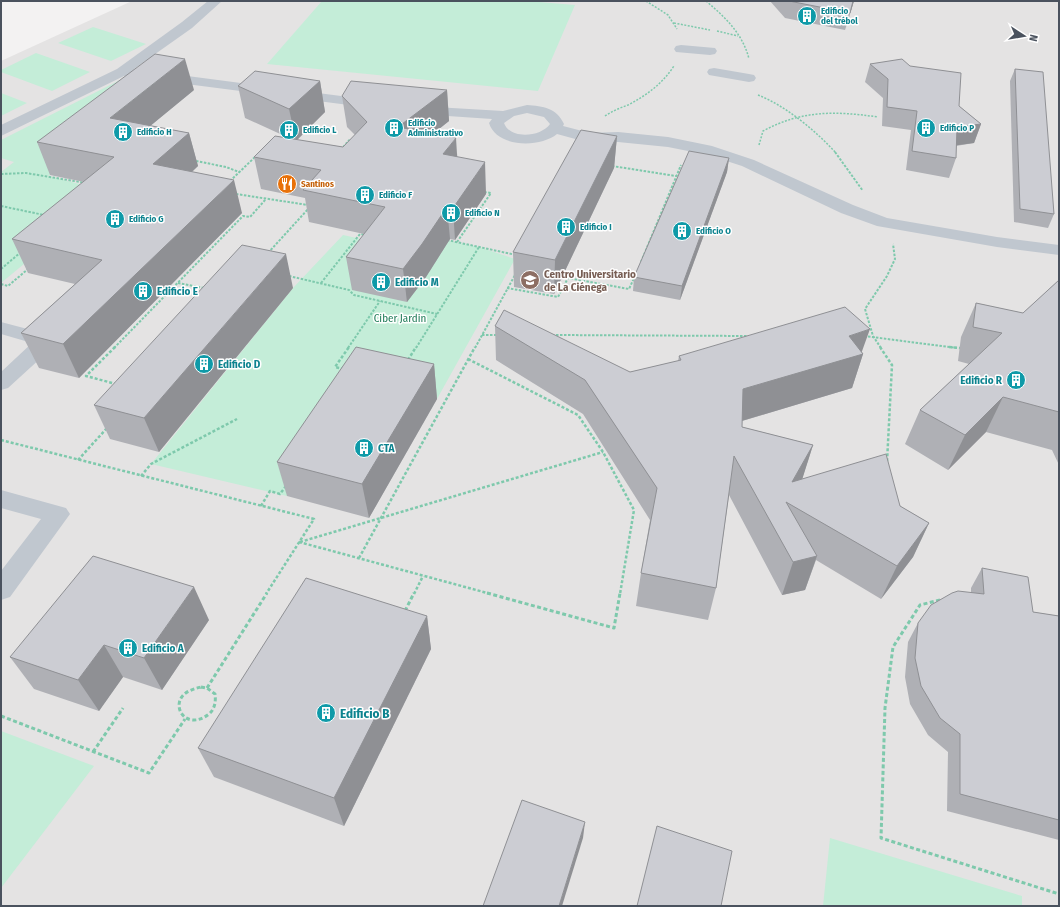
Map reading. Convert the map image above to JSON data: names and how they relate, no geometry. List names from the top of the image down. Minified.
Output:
{"parks":["Ciber Jardin"],"places":{"building":["Edificio del trébol","Edificio Administrativo","Edificio P","Edificio L","Edificio H","Edificio F","Edificio N","Edificio G","Edificio I","Edificio O","Edificio M","Edificio E","Edificio D","Edificio R","CTA","Edificio A","Edificio B"],"restaurant":["Santinos"],"school or university":["Centro Universitario de La Ciénega"]},"north":"right"}
